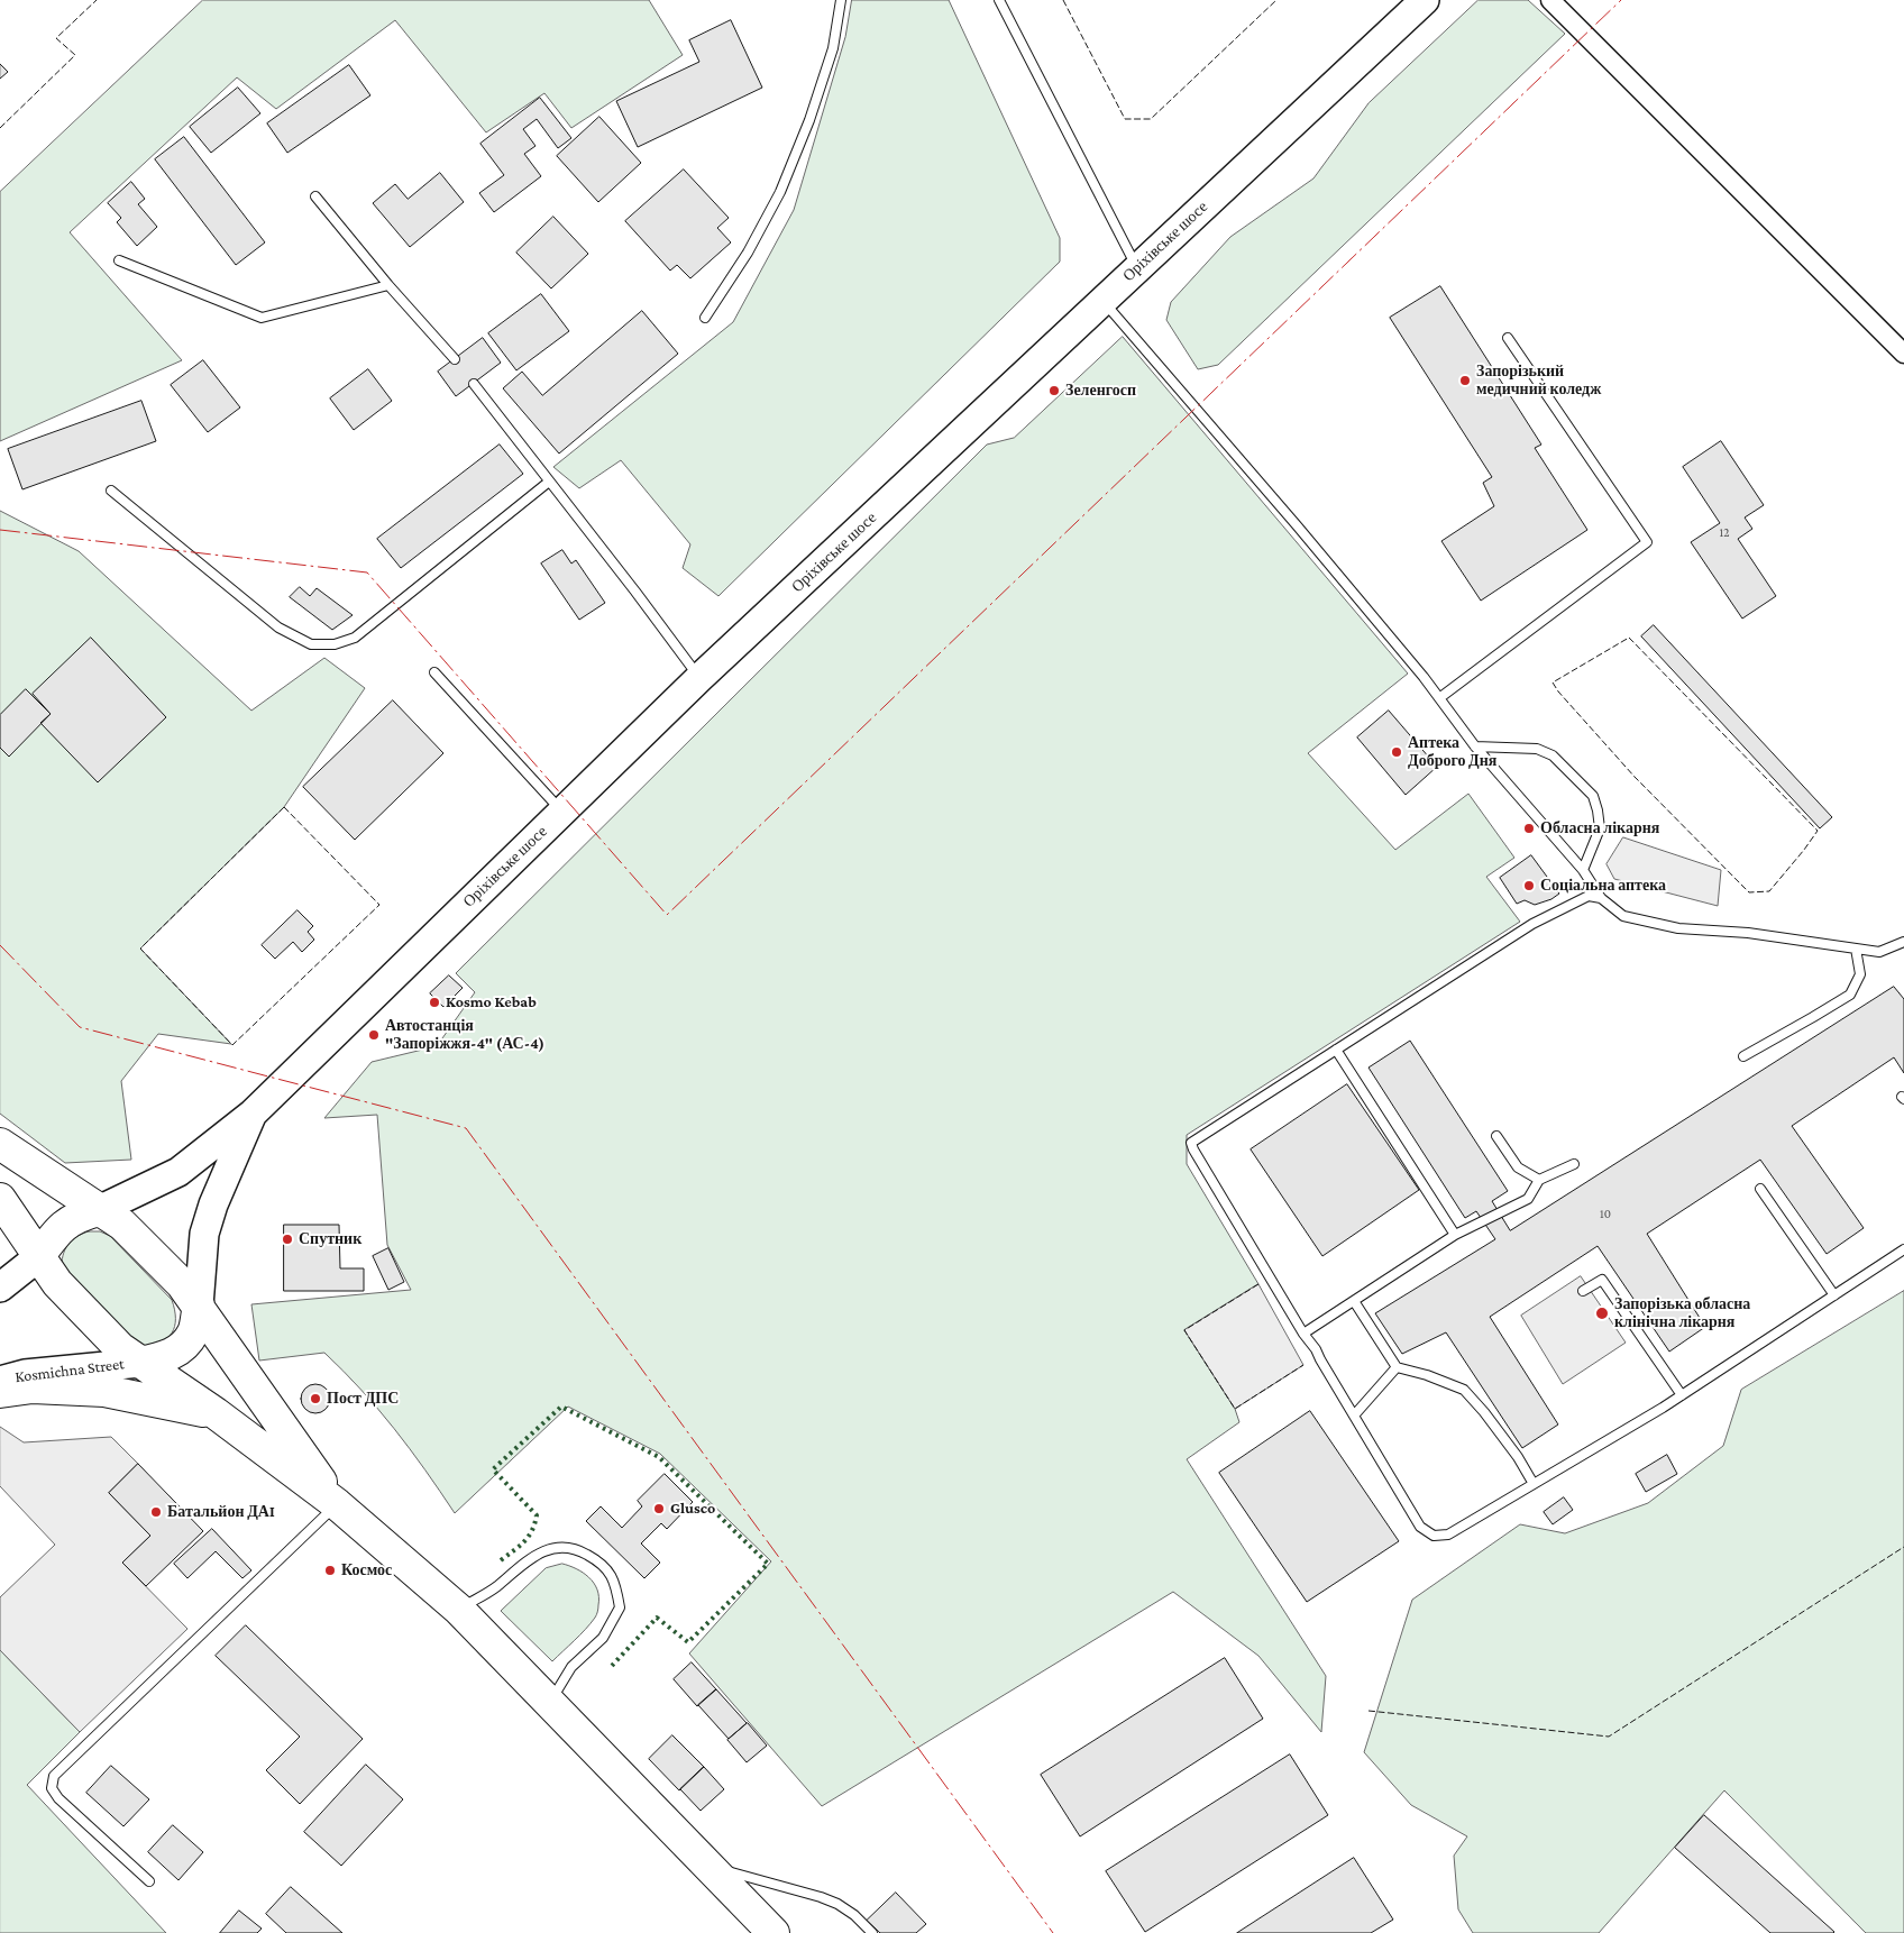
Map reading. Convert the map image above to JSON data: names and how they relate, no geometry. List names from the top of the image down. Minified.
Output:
{"streets":{"main road":["Оріхівське шосе","Kosmichna Street"]},"places":["Запорізький медичний коледж","Зеленгосп","Аптека Доброго Дня","Обласна лікарня","Соціальна аптека","Kosmo Kebab","Автостанція \"Запоріжжя-4\" (АС-4)","Спутник","Запорізька обласна клінічна лікарня","Пост ДПС","Glusco","Батальйон ДАI","Космос"],"house_numbers":["12","10"]}
